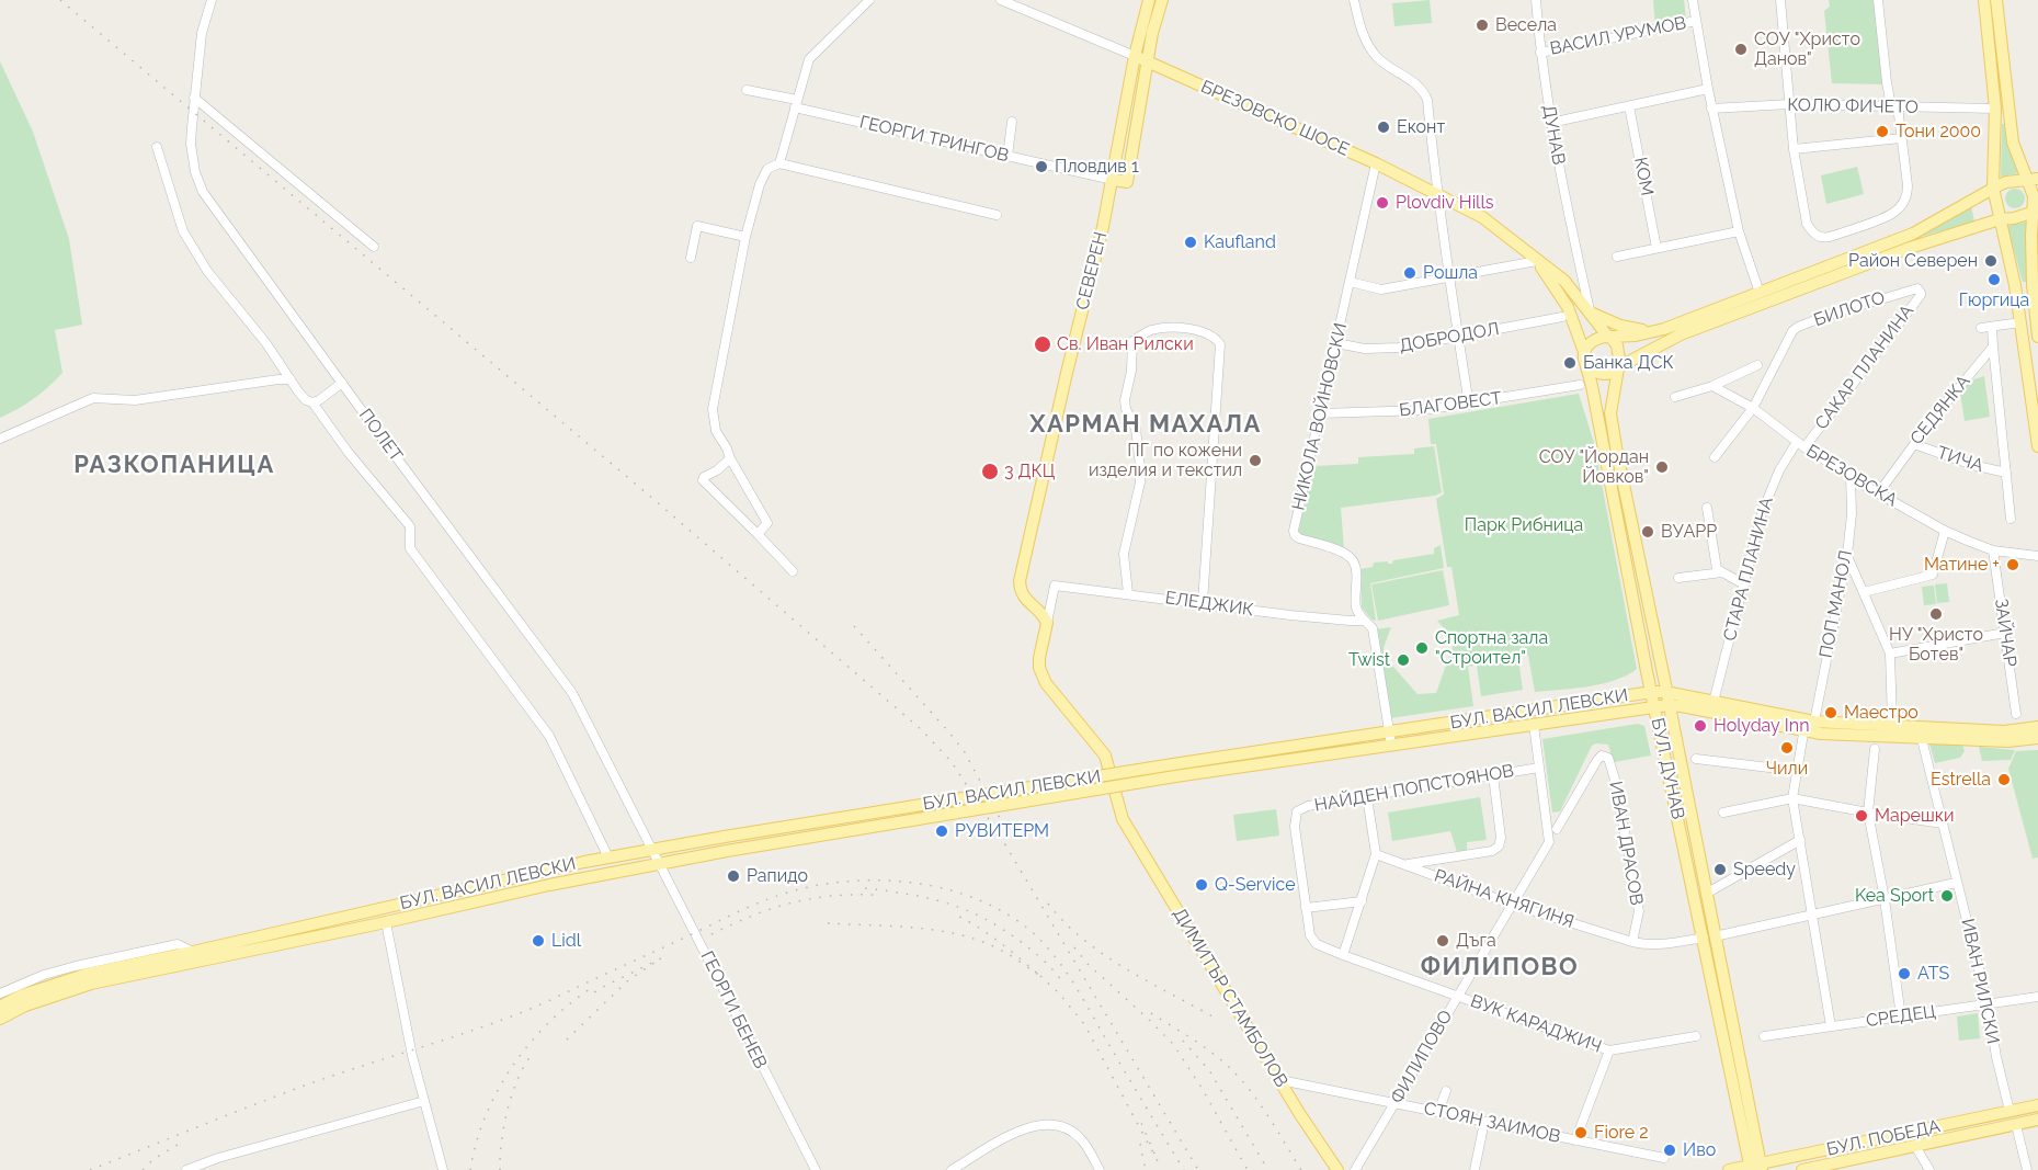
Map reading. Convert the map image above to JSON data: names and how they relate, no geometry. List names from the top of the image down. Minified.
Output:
{"streets":{"main road":["БРЕЗОВСКО ШОСЕ","СЕВЕРЕН","БУЛ. ВАСИЛ ЛЕВСКИ","БУЛ. ДУНАВ","ДИМИТЪР СТАМБОЛОВ","БУЛ. ПОБЕДА"],"street":["ВАСИЛ УРУМОВ","КОЛЮ ФИЧЕТО","ДУНАВ","ГЕОРГИ ТРИНГОВ","КОМ","БИЛОТО","ДОБРОДОЛ","САКАР ПЛАНИНА","БЛАГОВЕСТ","СЕДЯНКА","НИКОЛА ВОЙНОВСКИ","ПОЛЕТ","ТИЧА","БРЕЗОВСКА","СТАРА ПЛАНИНА","ЕЛЕДЖИК","ПОП МАНОЛ","ЗАЙЧАР","НАЙДЕН ПОПСТОЯНОВ","ИВАН ДРАСОВ","РАЙНА КНЯГИНЯ","ИВАН РИЛСКИ","ГЕОРГИ БЕНЕВ","СРЕДЕЦ","ВУК КАРАДЖИЧ","ФИЛИПОВО","СТОЯН ЗАИМОВ"]},"crossings":[["ВАСИЛ УРУМОВ","ДУНАВ"],["БРЕЗОВСКО ШОСЕ","ДУНАВ"],["БРЕЗОВСКО ШОСЕ","СЕВЕРЕН"],["БРЕЗОВСКО ШОСЕ","НИКОЛА ВОЙНОВСКИ"],["БРЕЗОВСКО ШОСЕ","БУЛ. ДУНАВ"],["ГЕОРГИ ТРИНГОВ","СЕВЕРЕН"],["СЕВЕРЕН","ЕЛЕДЖИК"],["СЕВЕРЕН","ДИМИТЪР СТАМБОЛОВ"],["БИЛОТО","САКАР ПЛАНИНА"],["БИЛОТО","БРЕЗОВСКА"],["ДОБРОДОЛ","НИКОЛА ВОЙНОВСКИ"],["САКАР ПЛАНИНА","БРЕЗОВСКА"],["САКАР ПЛАНИНА","СТАРА ПЛАНИНА"],["БЛАГОВЕСТ","НИКОЛА ВОЙНОВСКИ"],["СЕДЯНКА","ТИЧА"],["СЕДЯНКА","БРЕЗОВСКА"],["НИКОЛА ВОЙНОВСКИ","ЕЛЕДЖИК"],["НИКОЛА ВОЙНОВСКИ","БУЛ. ВАСИЛ ЛЕВСКИ"],["ПОЛЕТ","БУЛ. ВАСИЛ ЛЕВСКИ"],["ПОЛЕТ","ГЕОРГИ БЕНЕВ"],["БРЕЗОВСКА","СТАРА ПЛАНИНА"],["БРЕЗОВСКА","ПОП МАНОЛ"],["БРЕЗОВСКА","ЗАЙЧАР"],["СТАРА ПЛАНИНА","БУЛ. ВАСИЛ ЛЕВСКИ"],["ЕЛЕДЖИК","ДИМИТЪР СТАМБОЛОВ"],["ПОП МАНОЛ","БУЛ. ВАСИЛ ЛЕВСКИ"],["ПОП МАНОЛ","РАЙНА КНЯГИНЯ"],["ПОП МАНОЛ","СРЕДЕЦ"],["БУЛ. ВАСИЛ ЛЕВСКИ","БУЛ. ДУНАВ"],["БУЛ. ВАСИЛ ЛЕВСКИ","ИВАН РИЛСКИ"],["БУЛ. ВАСИЛ ЛЕВСКИ","ГЕОРГИ БЕНЕВ"],["БУЛ. ВАСИЛ ЛЕВСКИ","ФИЛИПОВО"],["БУЛ. ДУНАВ","РАЙНА КНЯГИНЯ"],["БУЛ. ДУНАВ","БУЛ. ПОБЕДА"],["НАЙДЕН ПОПСТОЯНОВ","ВУК КАРАДЖИЧ"],["НАЙДЕН ПОПСТОЯНОВ","ФИЛИПОВО"],["ИВАН ДРАСОВ","РАЙНА КНЯГИНЯ"],["РАЙНА КНЯГИНЯ","ИВАН РИЛСКИ"],["РАЙНА КНЯГИНЯ","ФИЛИПОВО"],["ИВАН РИЛСКИ","СРЕДЕЦ"],["ИВАН РИЛСКИ","БУЛ. ПОБЕДА"],["ДИМИТЪР СТАМБОЛОВ","СТОЯН ЗАИМОВ"],["ВУК КАРАДЖИЧ","ФИЛИПОВО"],["ФИЛИПОВО","СТОЯН ЗАИМОВ"]],"districts":["ХАРМАН МАХАЛА","РАЗКОПАНИЦА","ФИЛИПОВО"],"parks":["Парк Рибница"],"places":["Весела","СОУ \"Христо Данов\"","Еконт","Тони 2000","Пловдив 1","Plovdiv Hills","Kaufland","Район Северен","Рошла","Гюргица","Св. Иван Рилски","Банка ДСК","ПГ по кожени изделия и текстил","СОУ \"Йордан Йовков\"","3 ДКЦ","ВУАРР","Матине +","НУ \"Христо Ботев\"","Спортна зала \"Строител\"","Twist","Маестро","Holyday Inn","Чили","Estrella","Марешки","РУВИТЕРМ","Speedy","Рапидо","Q-Service","Kea Sport","Lidl","Дъга","ATS","Fiore 2","Иво"]}
